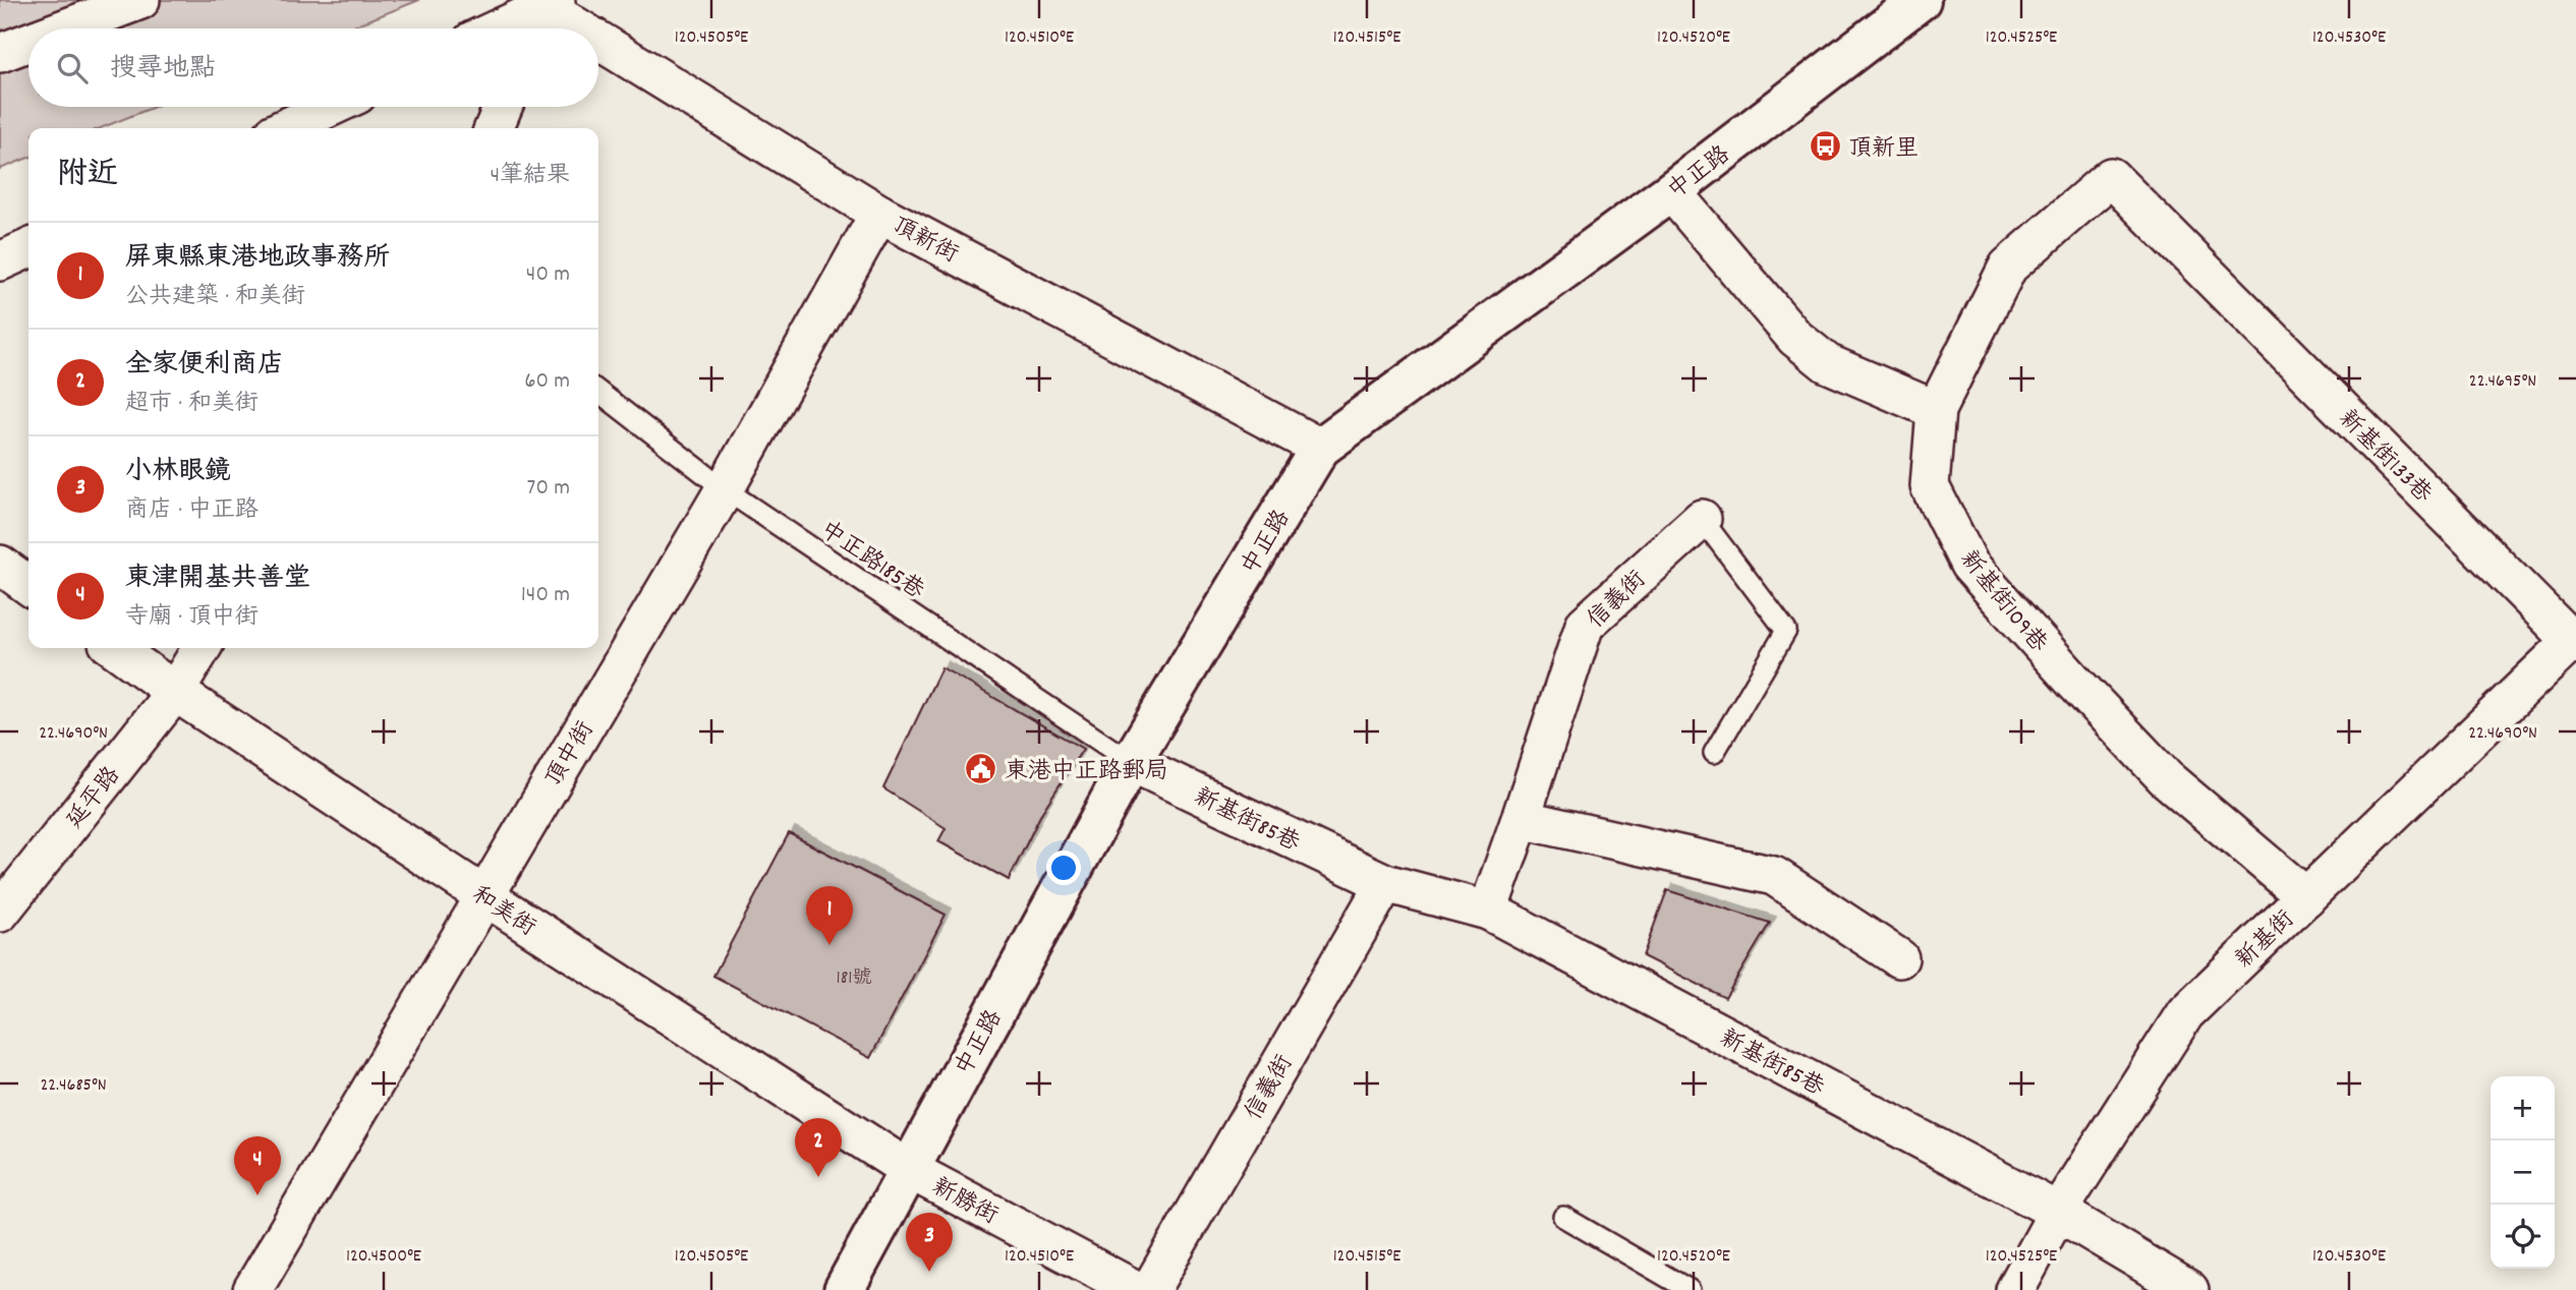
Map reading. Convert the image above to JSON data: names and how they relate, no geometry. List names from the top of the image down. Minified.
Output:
{"streets":{"main road":["中正路"],"street":["頂新街","新基街133巷","信義街","新基街109巷","頂中街","延平路","新基街85巷","和美街","新基街","新勝街"],"lane":["中正路185巷"]},"crossings":[["中正路","頂新街"],["中正路","中正路185巷"],["中正路","新基街85巷"],["中正路","和美街"],["中正路","新勝街"],["頂新街","頂中街"],["新基街133巷","新基街109巷"],["新基街133巷","新基街"],["中正路185巷","頂中街"],["中正路185巷","新基街85巷"],["信義街","新基街85巷"],["新基街109巷","新基街"],["頂中街","和美街"],["延平路","和美街"],["新基街85巷","新基街"],["和美街","新勝街"]],"places":{"bus stop":["頂新里"],"public building":["東港中正路郵局"]},"house_numbers":["181號"],"page":{"search":"搜尋地點","heading":["附近","4筆結果"],"list":[{"mark":"1","name":"屏東縣東港地政事務所","note":"公共建築 · 和美街","value":"40 m"},{"mark":"2","name":"全家便利商店","note":"超市 · 和美街","value":"60 m"},{"mark":"3","name":"小林眼鏡","note":"商店 · 中正路","value":"70 m"},{"mark":"4","name":"東津開基共善堂","note":"寺廟 · 頂中街","value":"140 m"}],"pins":["1","2","4","3"],"map_buttons":["+","−"]},"coordinates":["120.4505°E","120.4510°E","120.4515°E","120.4520°E","120.4525°E","120.4530°E","22.4695°N","22.4690°N","22.4685°N","120.4500°E"]}
